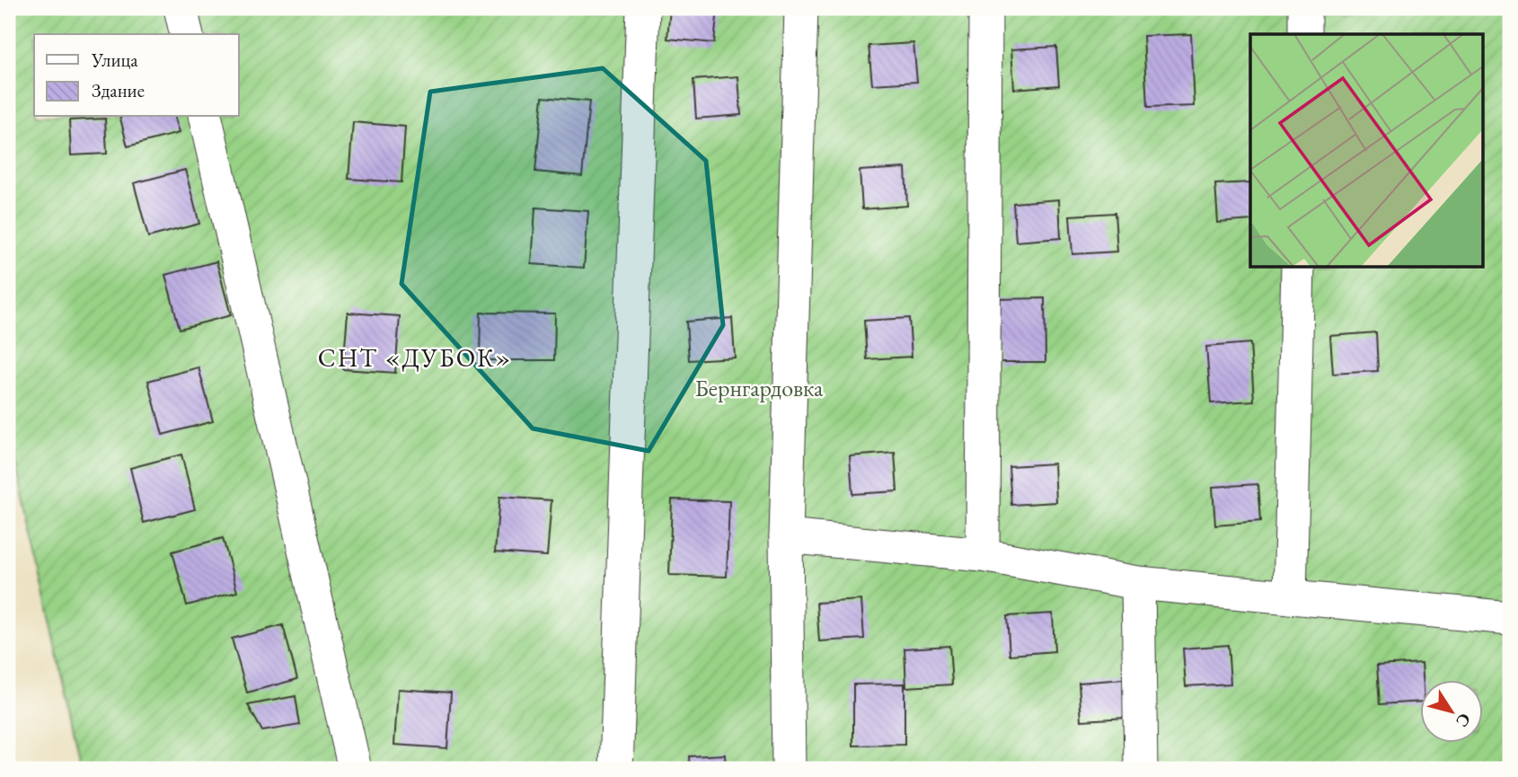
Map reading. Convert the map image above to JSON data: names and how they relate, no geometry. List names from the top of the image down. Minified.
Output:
{"districts":["СНТ «ДУБОК»"],"parks":["Бернгардовка"],"legend":["Улица","Здание"],"north":"bottom right"}
